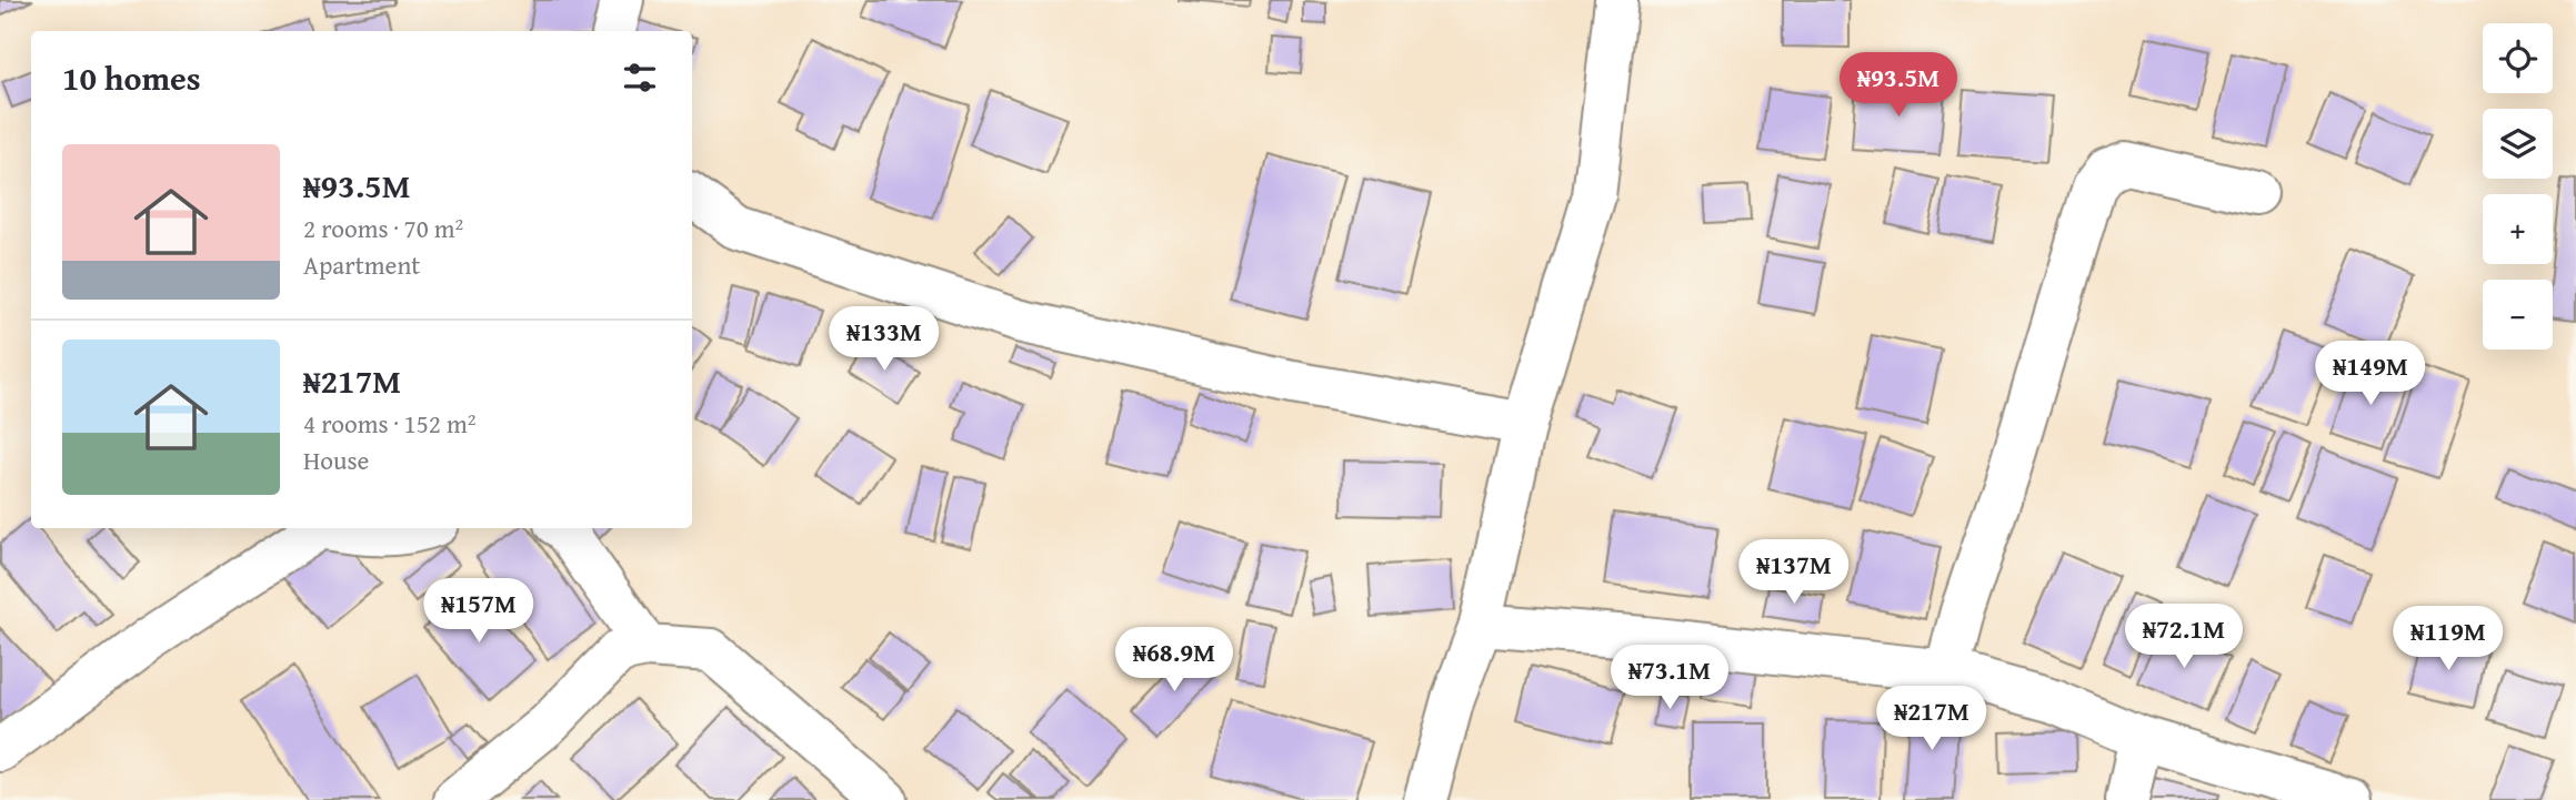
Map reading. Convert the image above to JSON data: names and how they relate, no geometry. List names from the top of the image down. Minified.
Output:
{"page":{"map_buttons":["+","−"],"heading":"10 homes","price":["₦93.5M","₦133M","₦149M","₦137M","₦157M","₦72.1M","₦119M","₦68.9M","₦73.1M","₦217M"],"list":[{"name":"₦93.5M","note":"2 rooms · 70 m² · Apartment"},{"name":"₦217M","note":"4 rooms · 152 m² · House"}]}}
